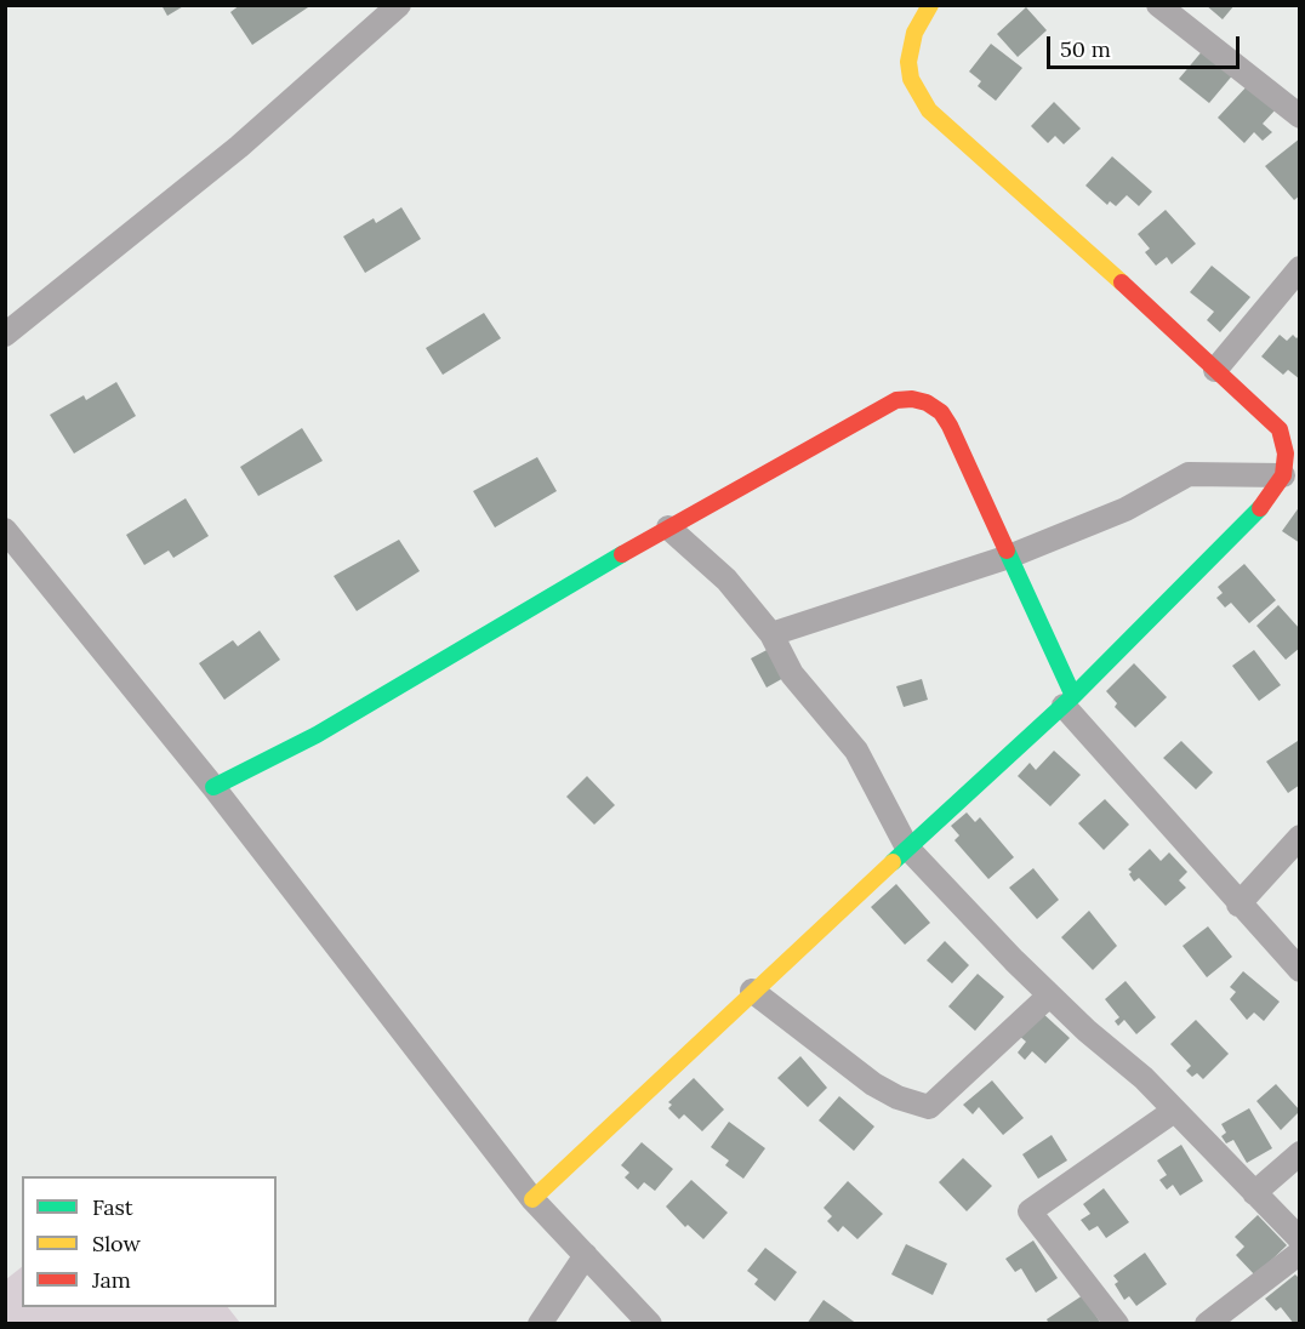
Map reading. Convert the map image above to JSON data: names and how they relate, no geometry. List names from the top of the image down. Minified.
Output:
{"legend":["Fast","Slow","Jam"],"scale_bar":"50 m"}
